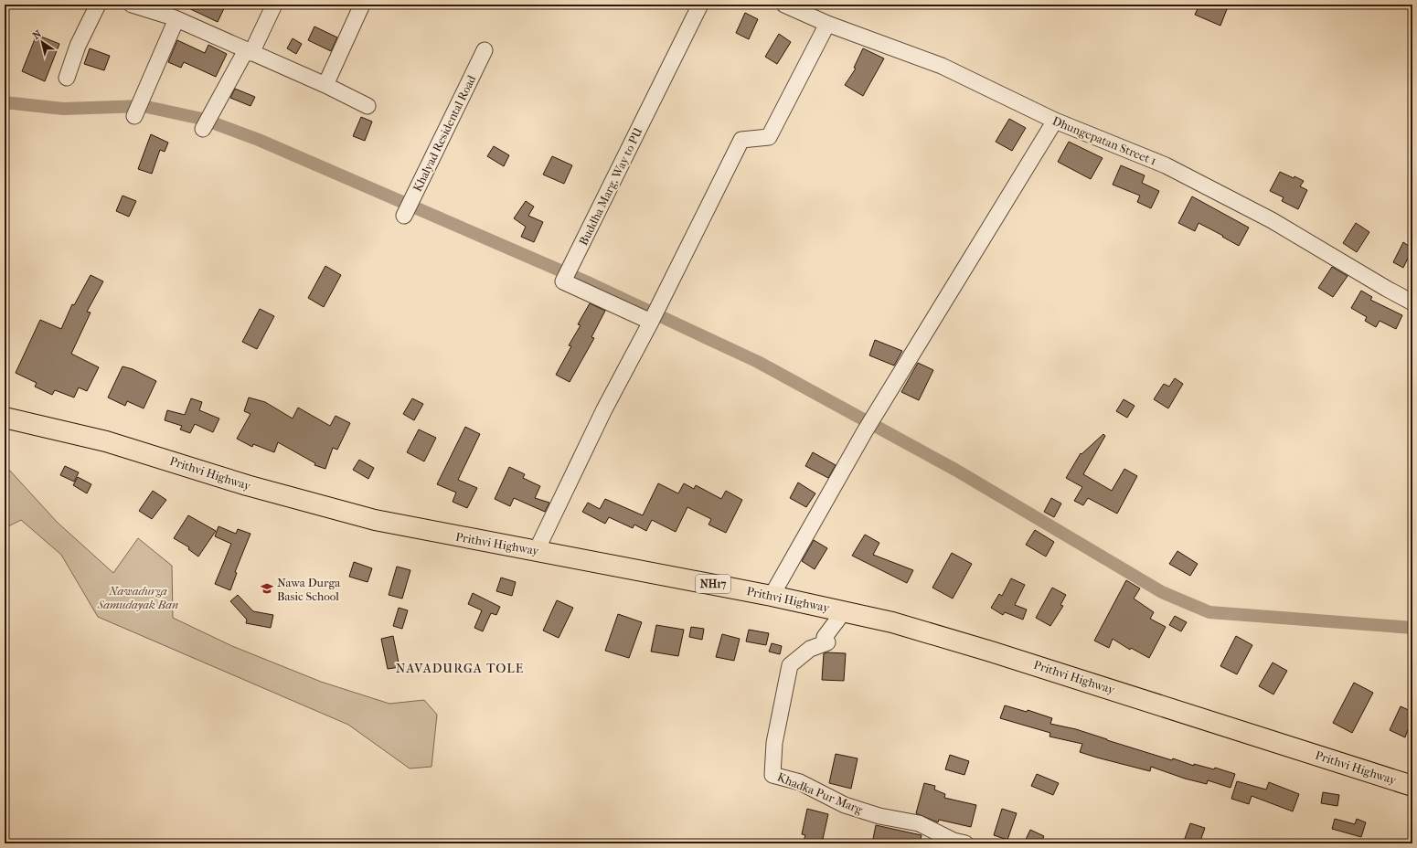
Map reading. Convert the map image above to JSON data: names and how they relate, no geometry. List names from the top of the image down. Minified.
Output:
{"streets":{"highway":["Prithvi Highway","NH17"],"street":["Khalyad Residental Road","Dhungepatan Street 1","Buddha Marg, Way to PU","Khadka Pur Marg"]},"crossings":[["Prithvi Highway","Khadka Pur Marg"]],"districts":["NAVADURGA TOLE"],"parks":["Nawadurga Samudayak Ban"],"places":{"school or university":["Nawa Durga Basic School"]},"north":"top left"}
